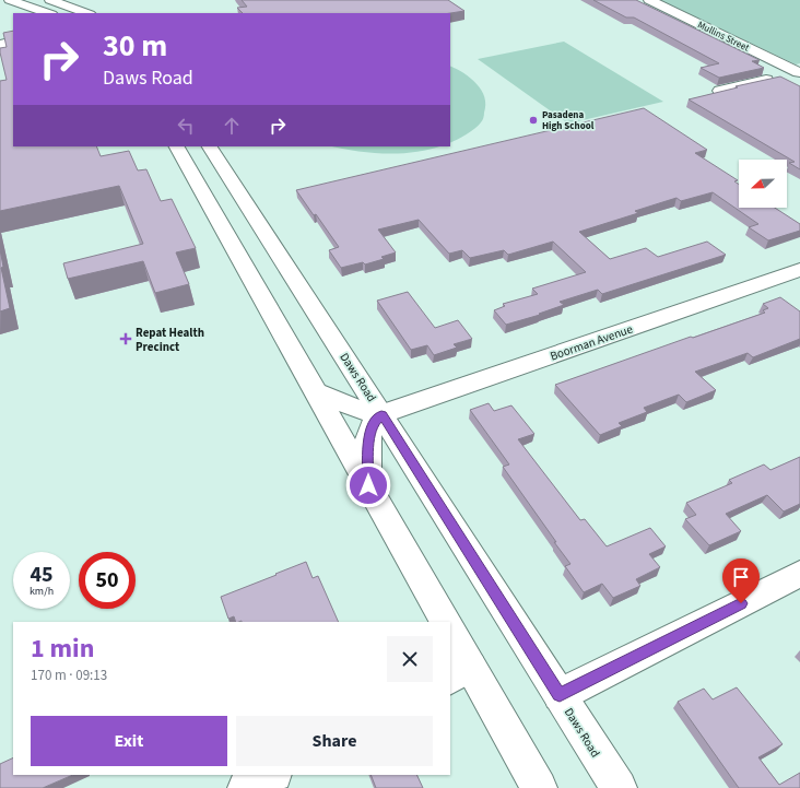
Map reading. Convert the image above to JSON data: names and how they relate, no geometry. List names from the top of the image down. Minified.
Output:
{"streets":{"main road":["Mullins Street","Boorman Avenue","Daws Road"]},"crossings":[["Boorman Avenue","Daws Road"]],"places":{"other":["Pasadena High School"],"health":["Repat Health Precinct"]},"north":"left","page":{"turn":["30 m","Daws Road"],"speed":"45 km/h","limit":"50","heading":["1 min","170 m · 09:13"],"buttons":["Exit","Share"]}}
